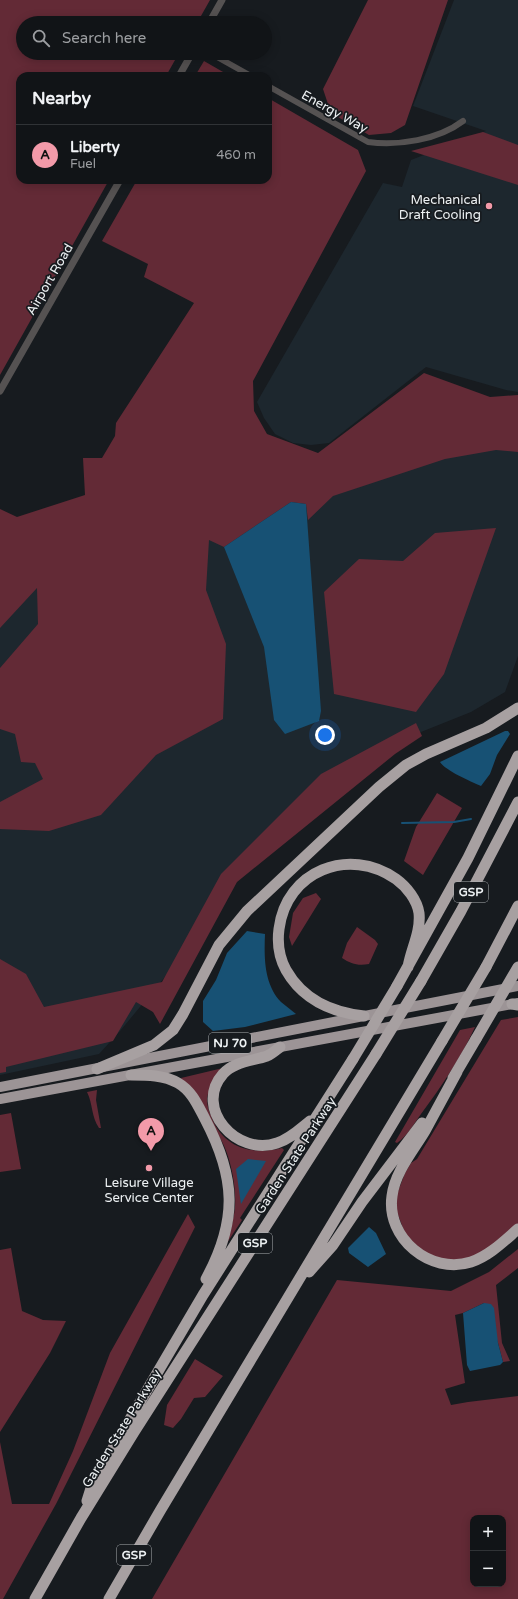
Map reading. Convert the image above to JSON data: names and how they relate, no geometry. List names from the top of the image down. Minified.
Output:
{"streets":{"highway":["GSP","NJ 70","Garden State Parkway"],"street":["Energy Way","Airport Road"]},"places":["Mechanical Draft Cooling","Leisure Village Service Center"],"page":{"search":"Search here","heading":"Nearby","list":[{"mark":"A","name":"Liberty","note":"Fuel","value":"460 m"}],"pins":"A","map_buttons":["+","−"]}}
